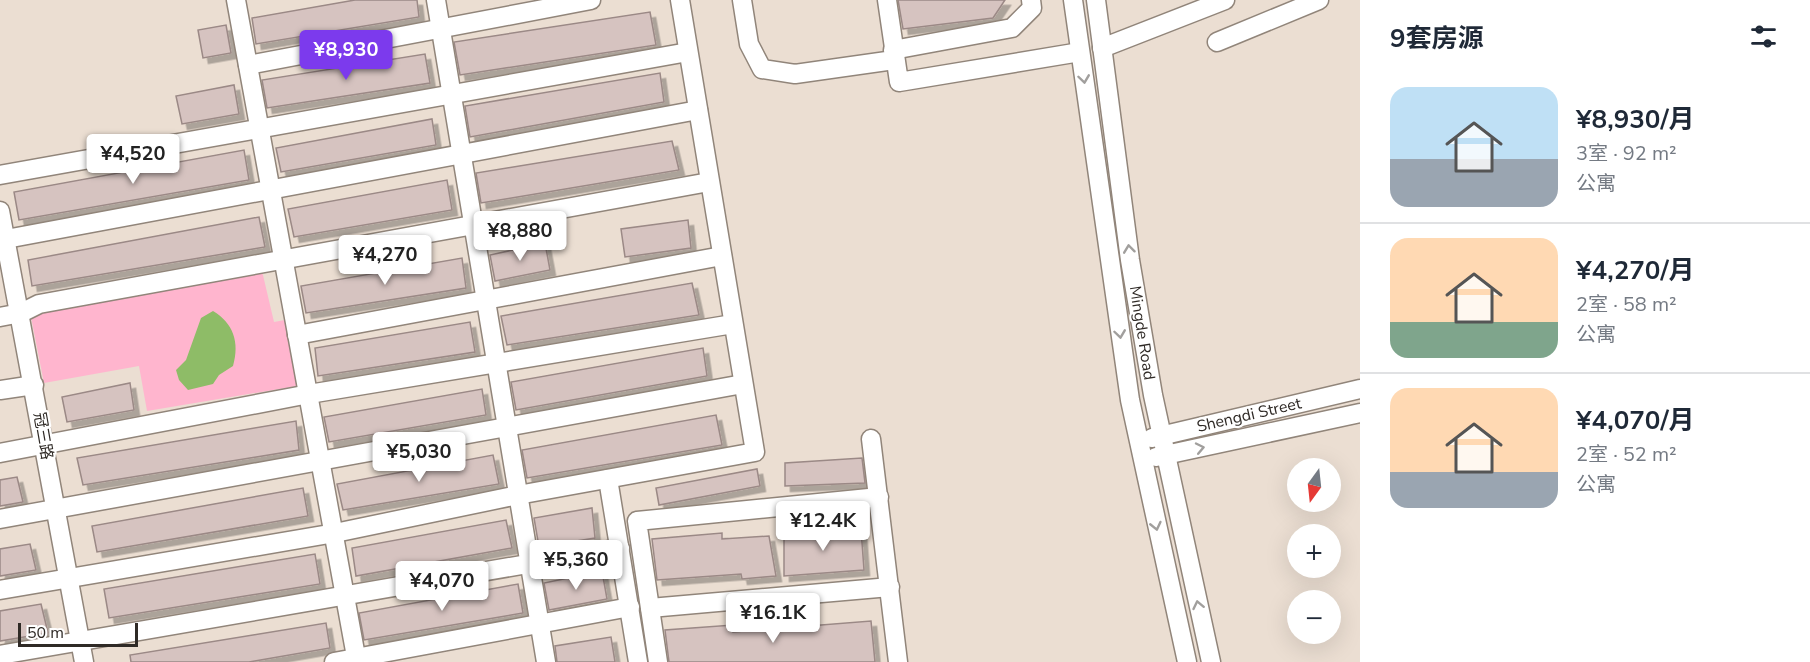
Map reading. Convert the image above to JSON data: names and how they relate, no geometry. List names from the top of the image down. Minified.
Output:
{"streets":{"street":["Mingde Road","Shengdi Street","冠三路"]},"crossings":[["Mingde Road","Shengdi Street"]],"scale_bar":"50 m","north":"bottom","page":{"heading":"9套房源","price":["¥8,930","¥4,520","¥8,880","¥4,270","¥5,030","¥12.4K","¥5,360","¥4,070","¥16.1K"],"list":[{"name":"¥8,930/月","note":"3室 · 92 m² · 公寓"},{"name":"¥4,270/月","note":"2室 · 58 m² · 公寓"},{"name":"¥4,070/月","note":"2室 · 52 m² · 公寓"}],"map_buttons":["+","−"],"scale":"50 m"}}
